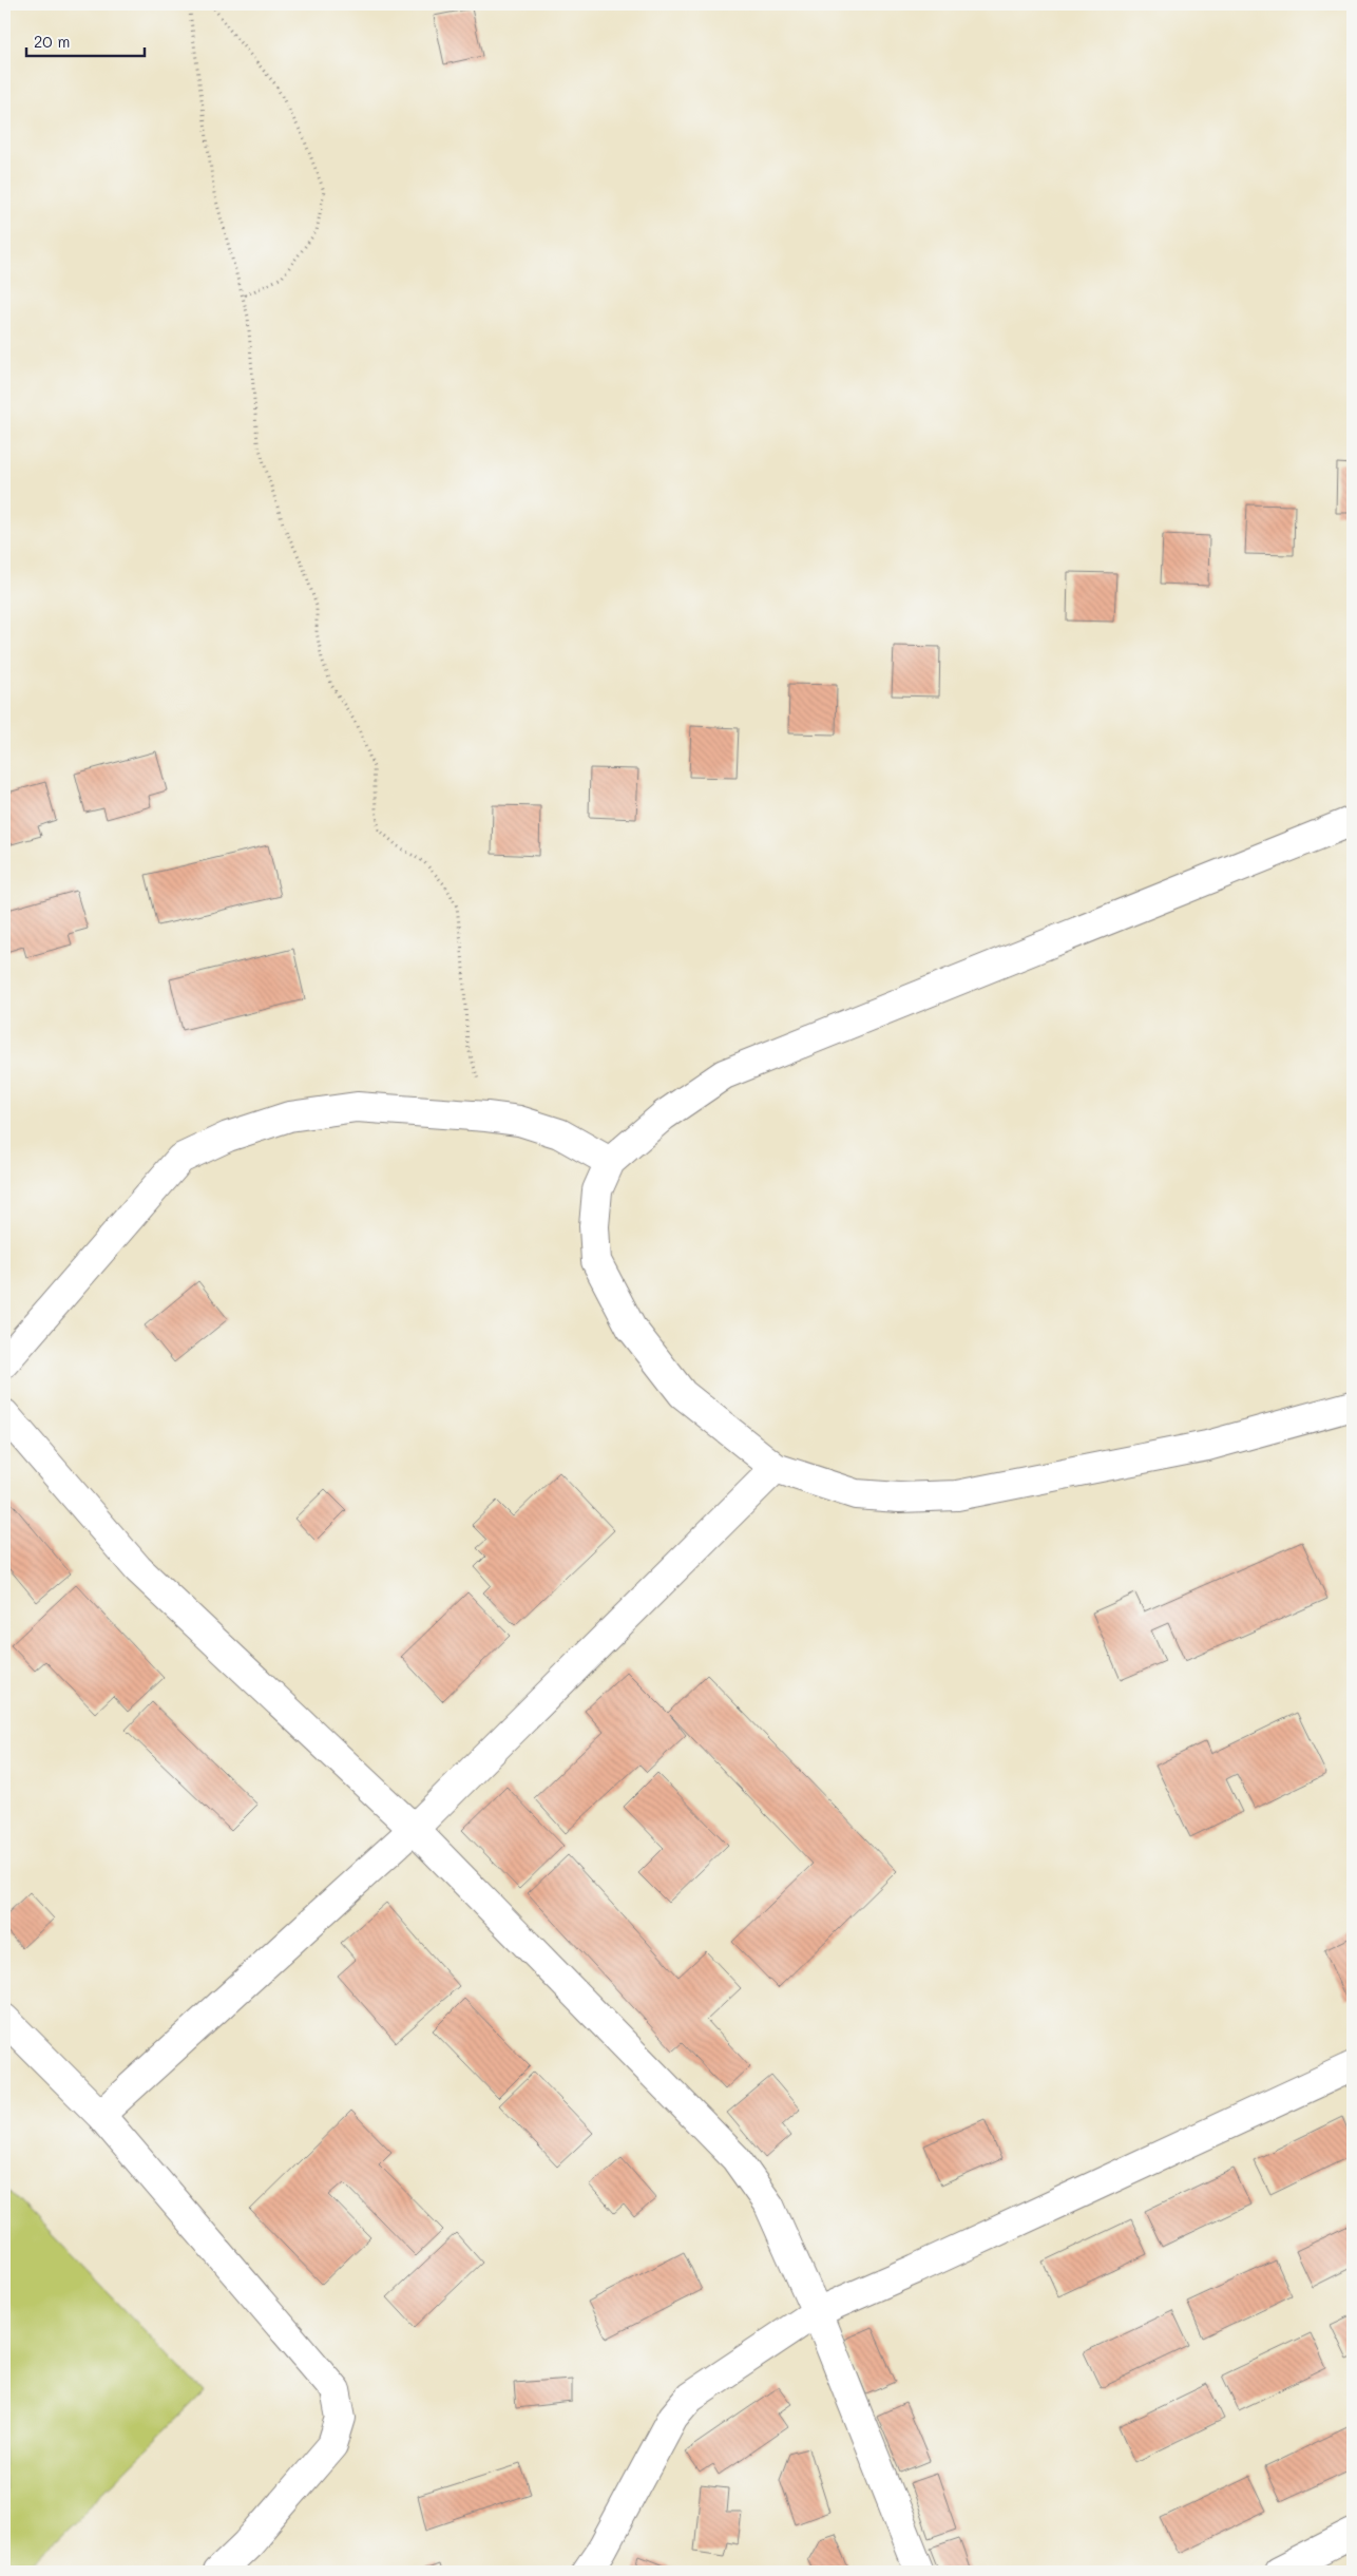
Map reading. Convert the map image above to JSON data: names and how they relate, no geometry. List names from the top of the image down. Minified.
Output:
{"scale_bar":"20 m"}
